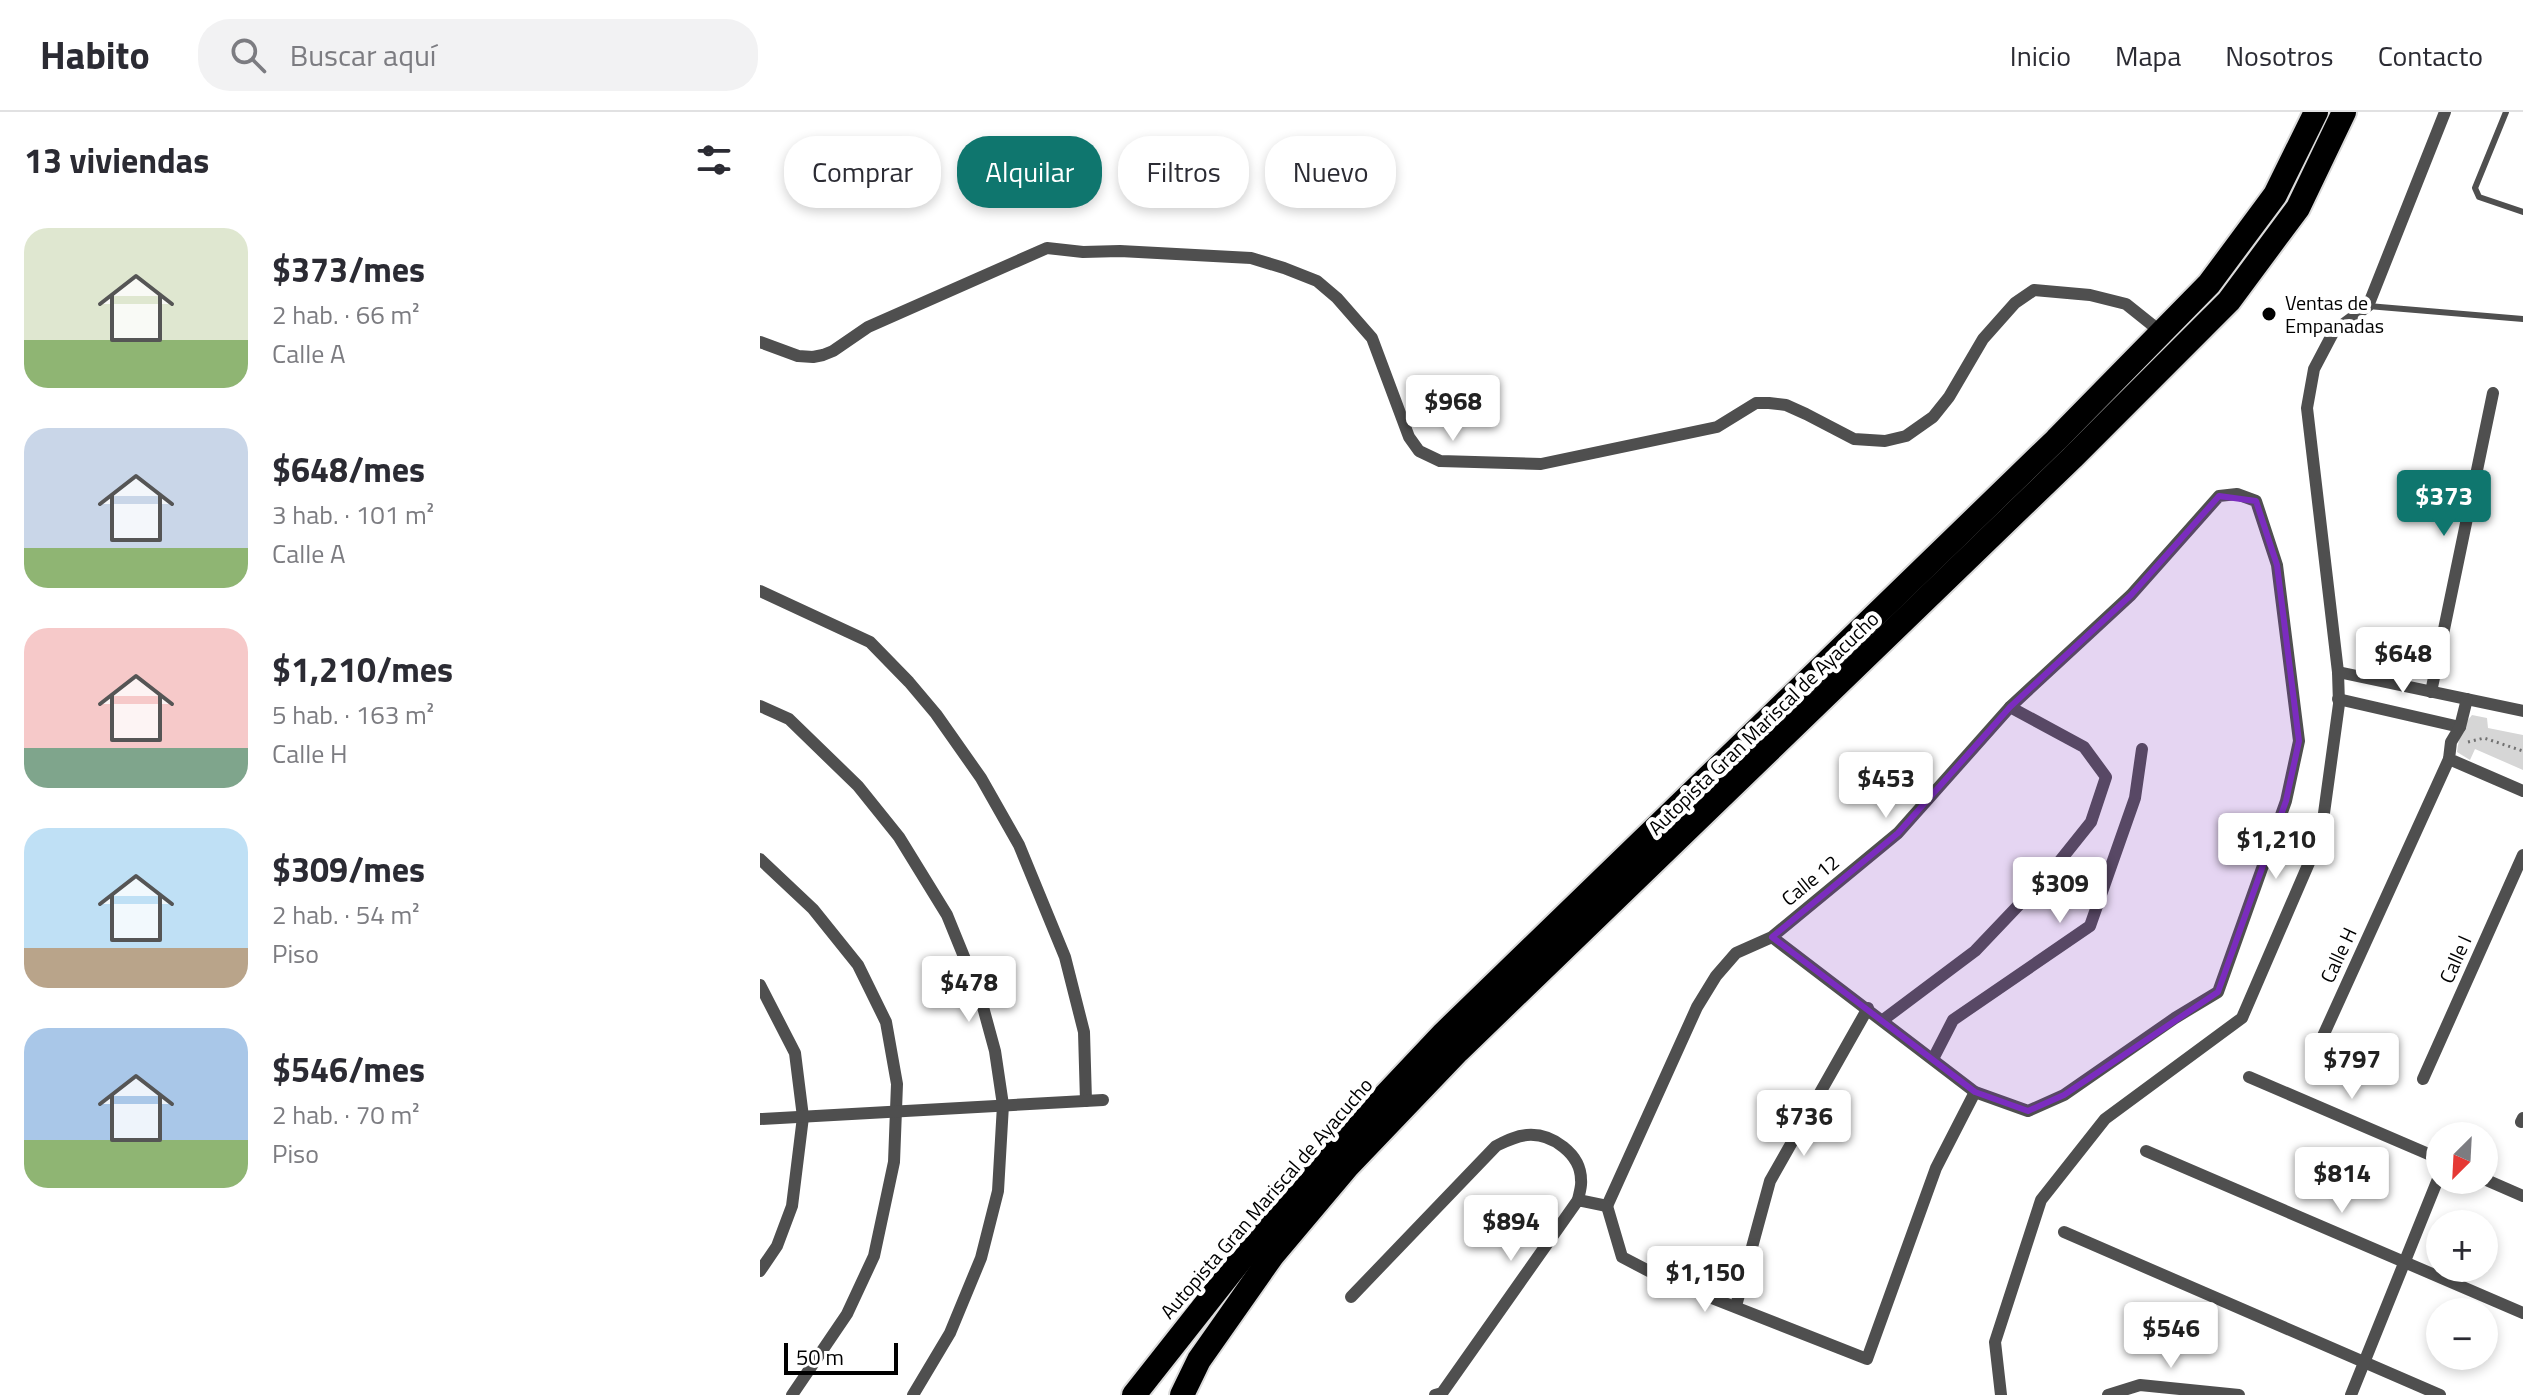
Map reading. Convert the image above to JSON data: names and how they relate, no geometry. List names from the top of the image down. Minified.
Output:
{"streets":{"highway":["Autopista Gran Mariscal de Ayacucho"],"street":["Calle 12","Calle H","Calle I"]},"places":["Ventas de Empanadas"],"scale_bar":"50 m","north":"bottom left","page":{"header":"Habito","search":"Buscar aquí","nav":["Inicio","Mapa","Nosotros","Contacto"],"heading":"13 viviendas","chip":["Comprar","Alquilar","Filtros","Nuevo"],"list":[{"name":"$373/mes","note":"2 hab. · 66 m² · Calle A"},{"name":"$648/mes","note":"3 hab. · 101 m² · Calle A"},{"name":"$1,210/mes","note":"5 hab. · 163 m² · Calle H"},{"name":"$309/mes","note":"2 hab. · 54 m² · Piso"},{"name":"$546/mes","note":"2 hab. · 70 m² · Piso"}],"price":["$968","$373","$648","$453","$1,210","$309","$478","$797","$736","$814","$894","$1,150","$546"],"map_buttons":["+","−"],"scale":"50 m"}}
